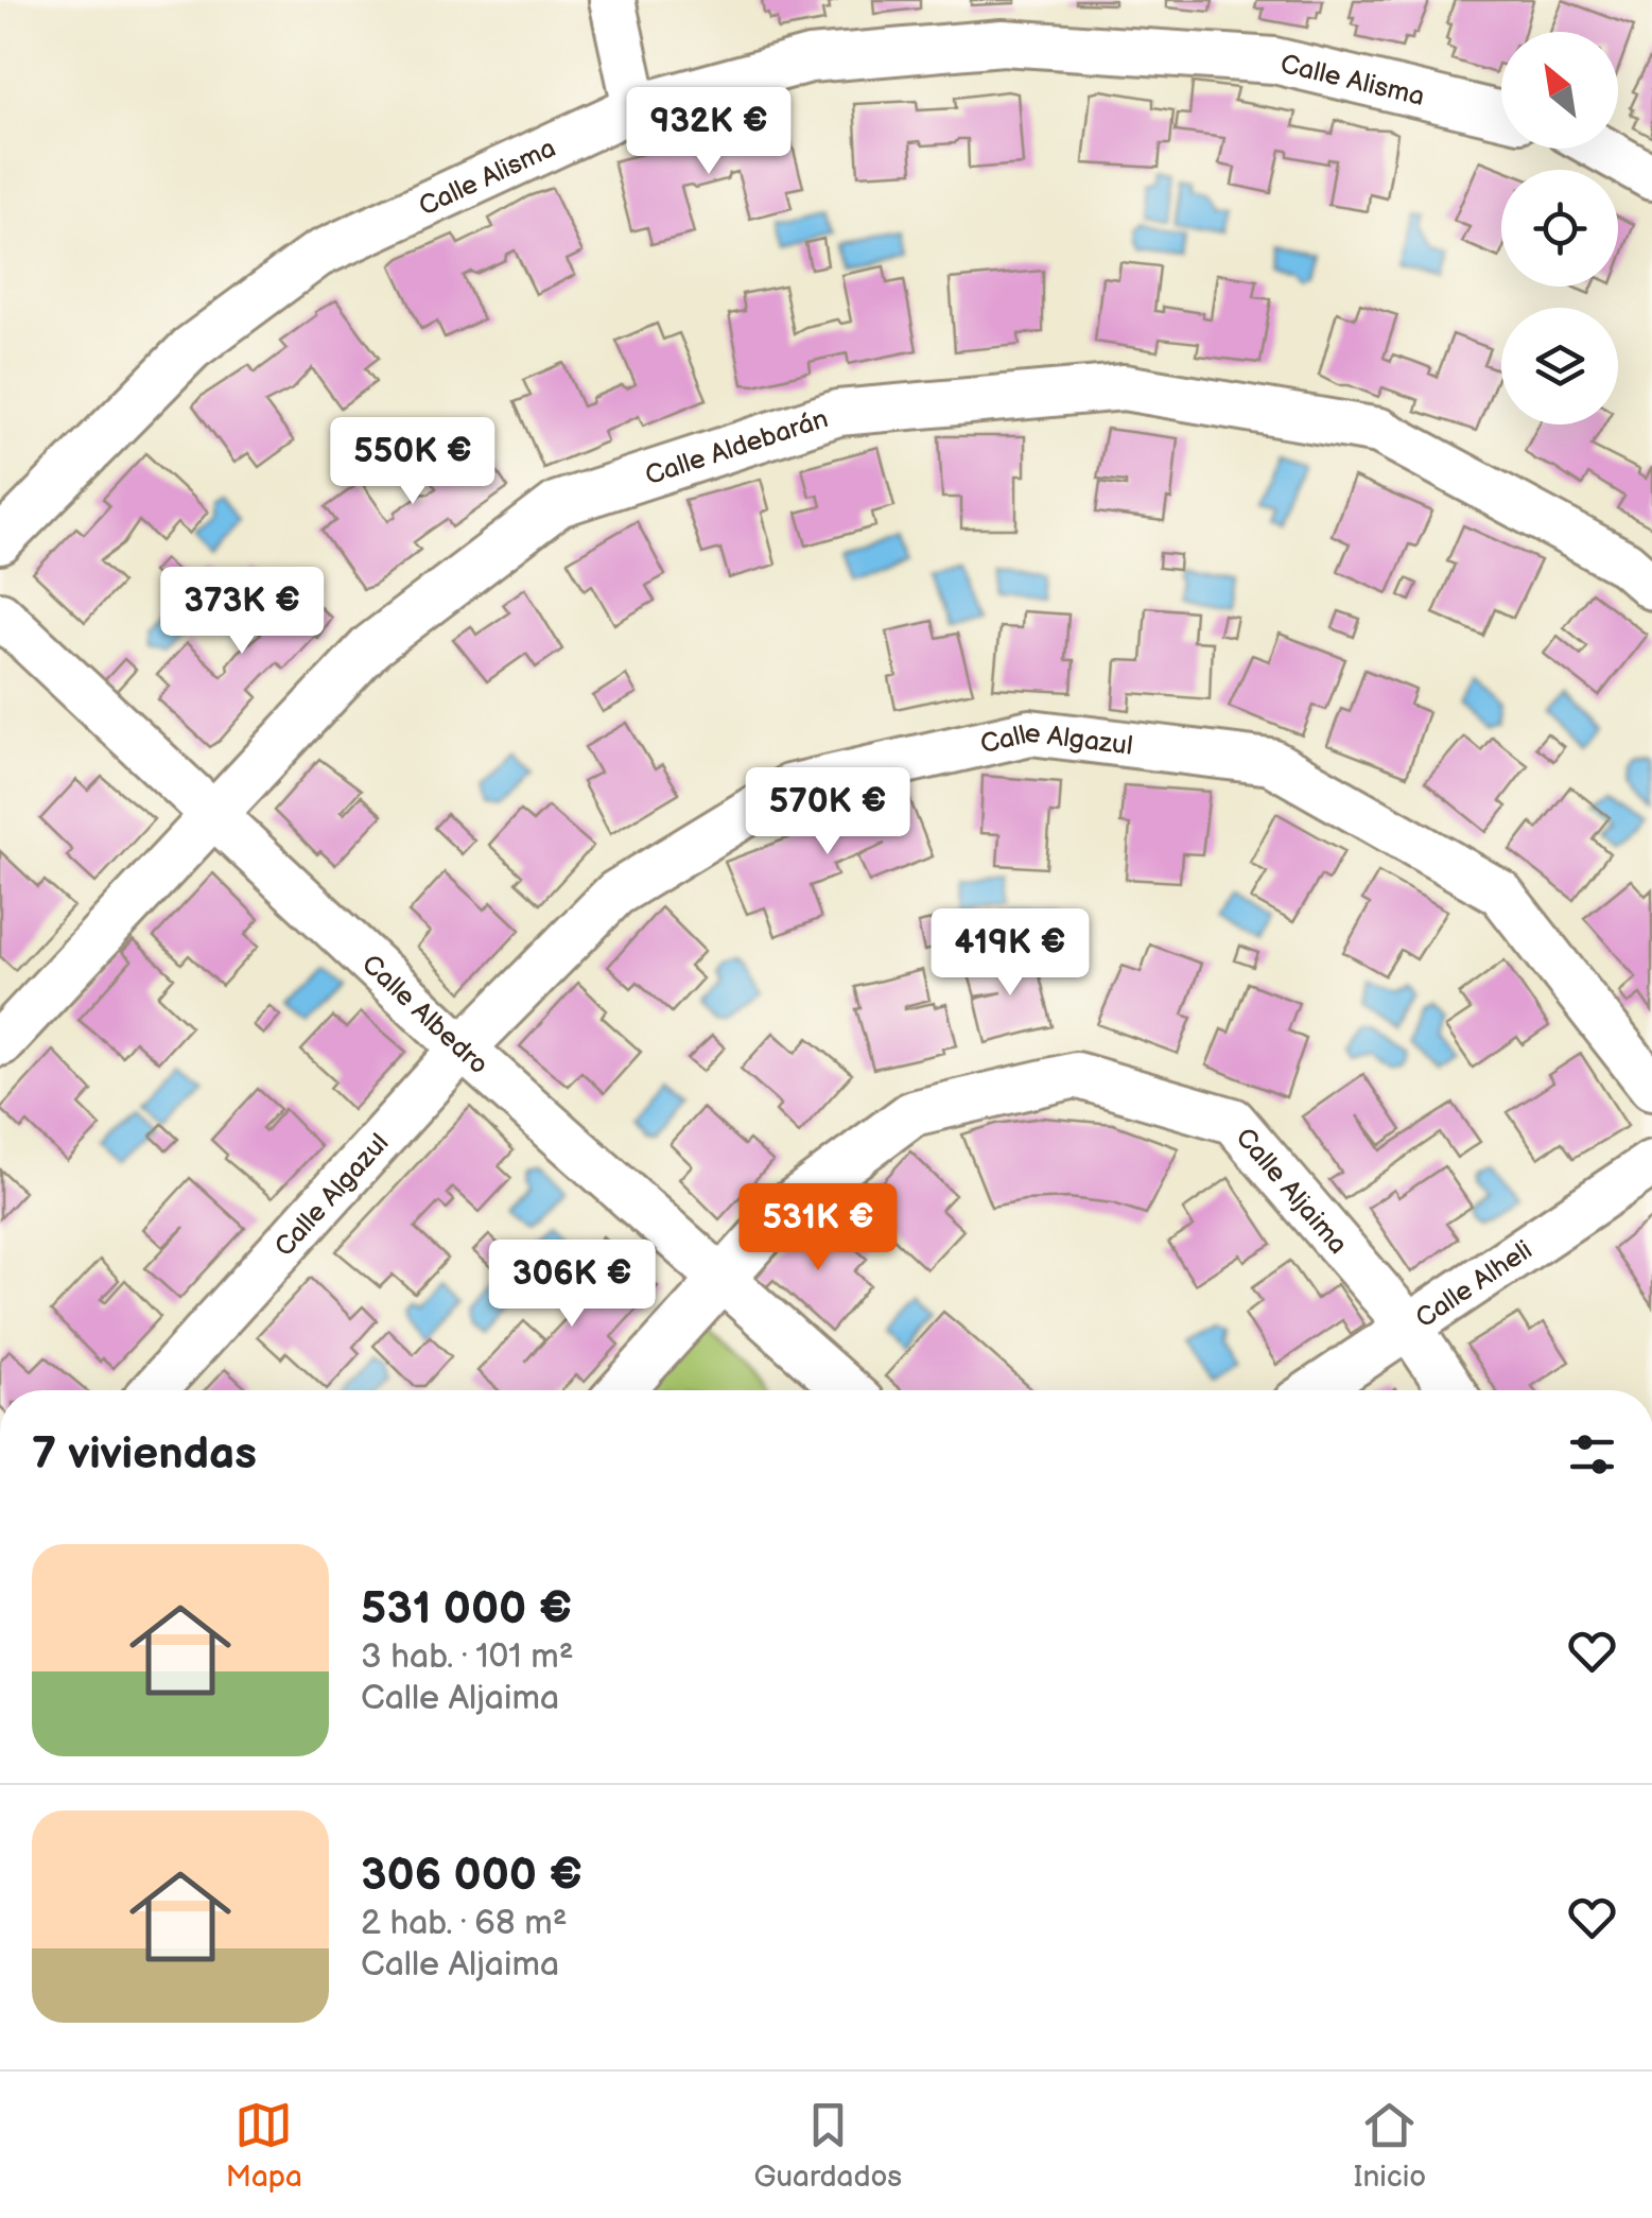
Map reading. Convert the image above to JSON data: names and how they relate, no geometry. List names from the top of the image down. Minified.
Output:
{"streets":{"street":["Calle Alisma","Calle Aldebarán","Calle Algazul","Calle Albedro","Calle Aljaima","Calle Alheli"]},"crossings":[["Calle Aldebarán","Calle Albedro"],["Calle Algazul","Calle Albedro"],["Calle Albedro","Calle Aljaima"],["Calle Aljaima","Calle Alheli"]],"north":"top left","page":{"price":["932K €","550K €","373K €","570K €","419K €","531K €","306K €"],"heading":"7 viviendas","list":[{"name":"531 000 €","note":"3 hab. · 101 m² · Calle Aljaima"},{"name":"306 000 €","note":"2 hab. · 68 m² · Calle Aljaima"}],"tabs":["Mapa","Guardados","Inicio"]}}
